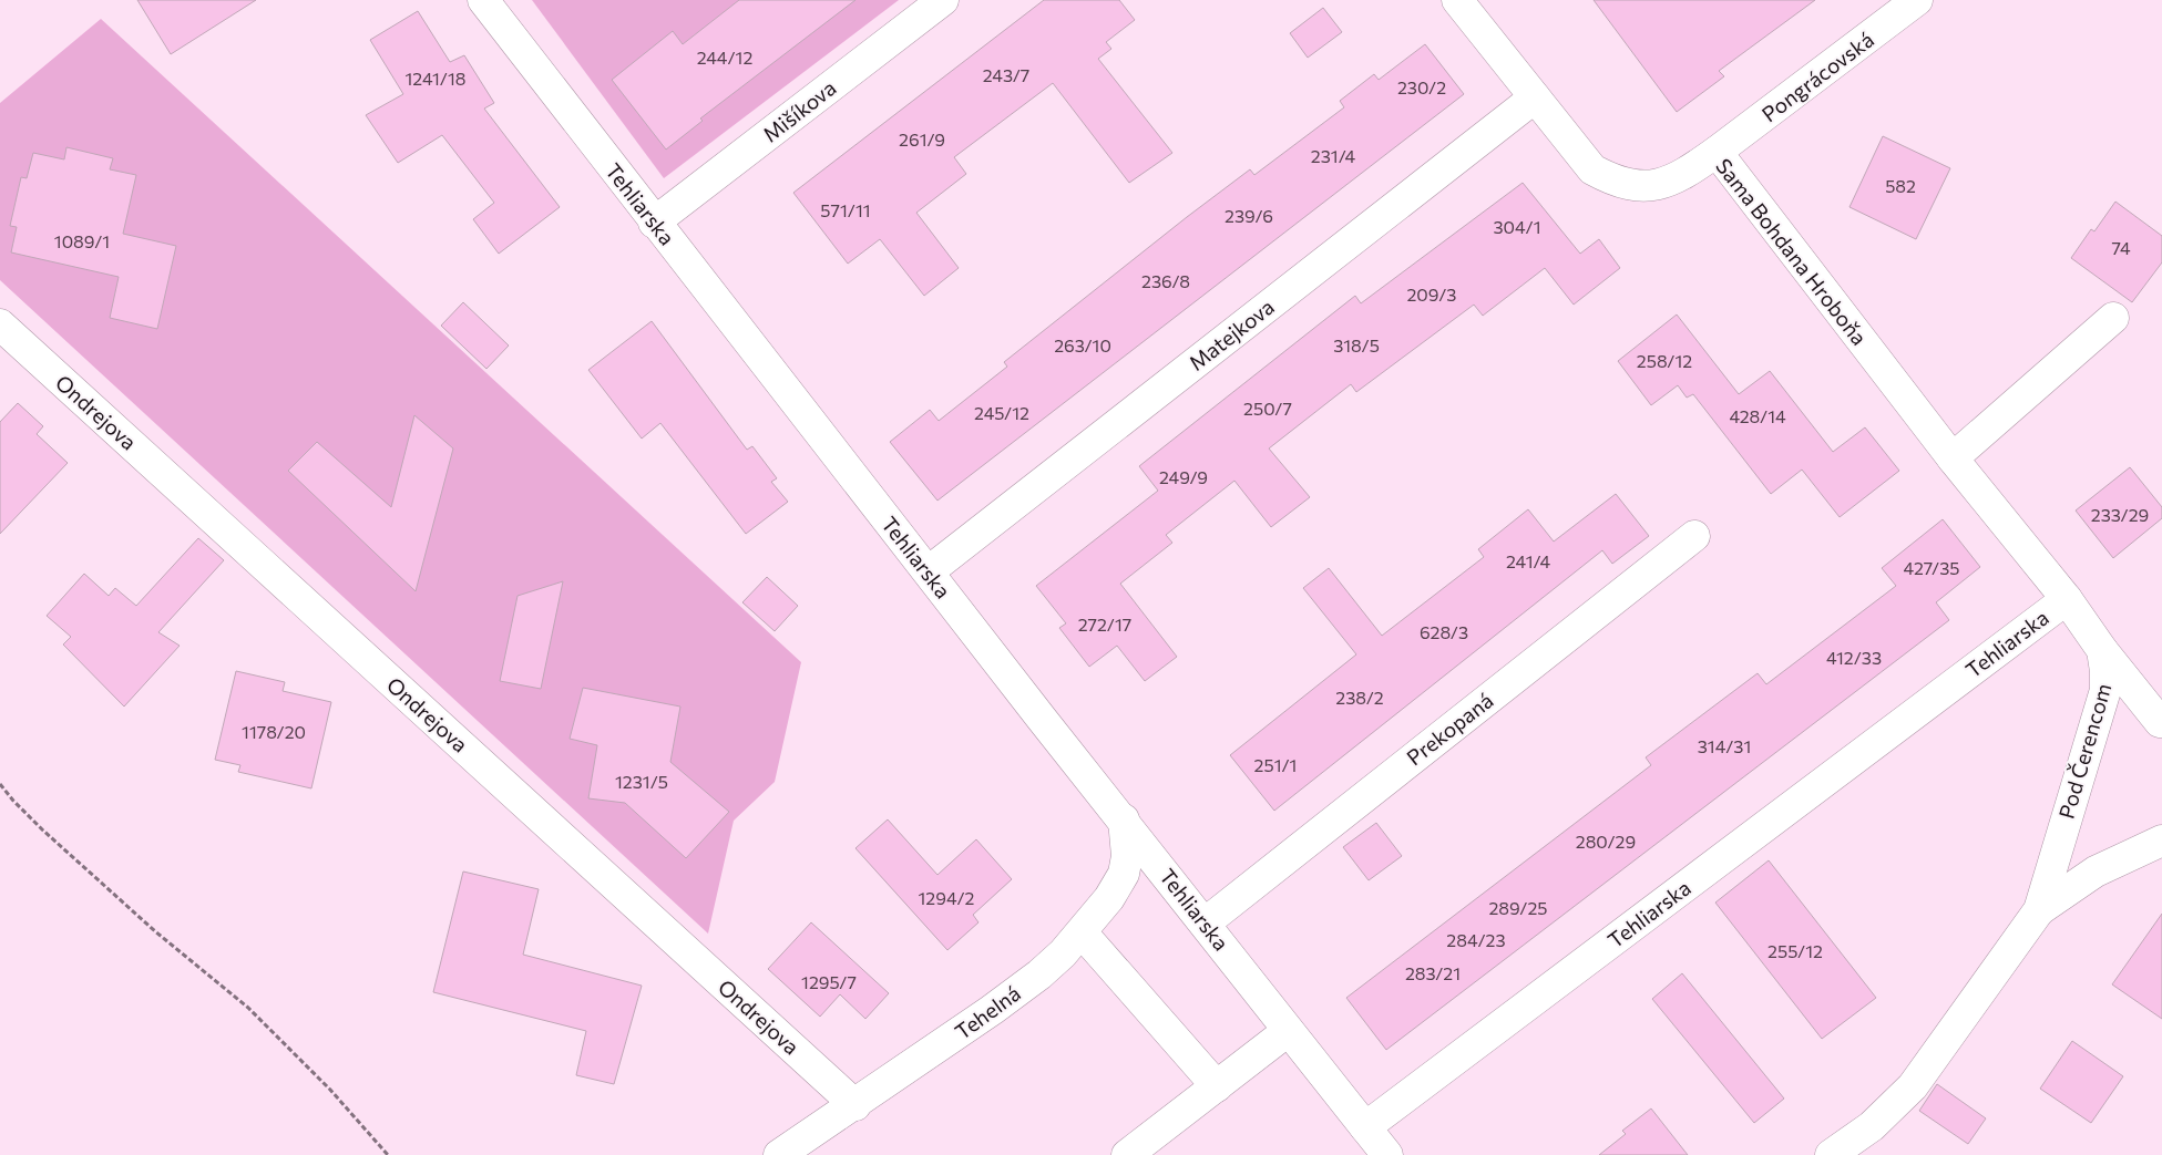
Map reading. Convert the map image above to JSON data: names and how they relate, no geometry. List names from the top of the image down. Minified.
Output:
{"streets":{"street":["Pongrácovská","Mišíkova","Tehliarska","Sama Bohdana Hroboňa","Matejkova","Ondrejova","Prekopaná","Pod Čerencom","Tehelná"]},"crossings":[["Pongrácovská","Sama Bohdana Hroboňa"],["Mišíkova","Tehliarska"],["Tehliarska","Sama Bohdana Hroboňa"],["Tehliarska","Matejkova"],["Tehliarska","Prekopaná"],["Tehliarska","Pod Čerencom"],["Tehliarska","Tehelná"],["Sama Bohdana Hroboňa","Matejkova"],["Sama Bohdana Hroboňa","Pod Čerencom"],["Ondrejova","Tehelná"]],"house_numbers":["244/12","243/7","1241/18","230/2","261/9","231/4","582","571/11","239/6","304/1","1089/1","74","236/8","209/3","263/10","318/5","258/12","250/7","245/12","428/14","249/9","233/29","241/4","427/35","272/17","628/3","412/33","238/2","1178/20","314/31","251/1","1231/5","280/29","1294/2","289/25","284/23","255/12","283/21","1295/7"]}
